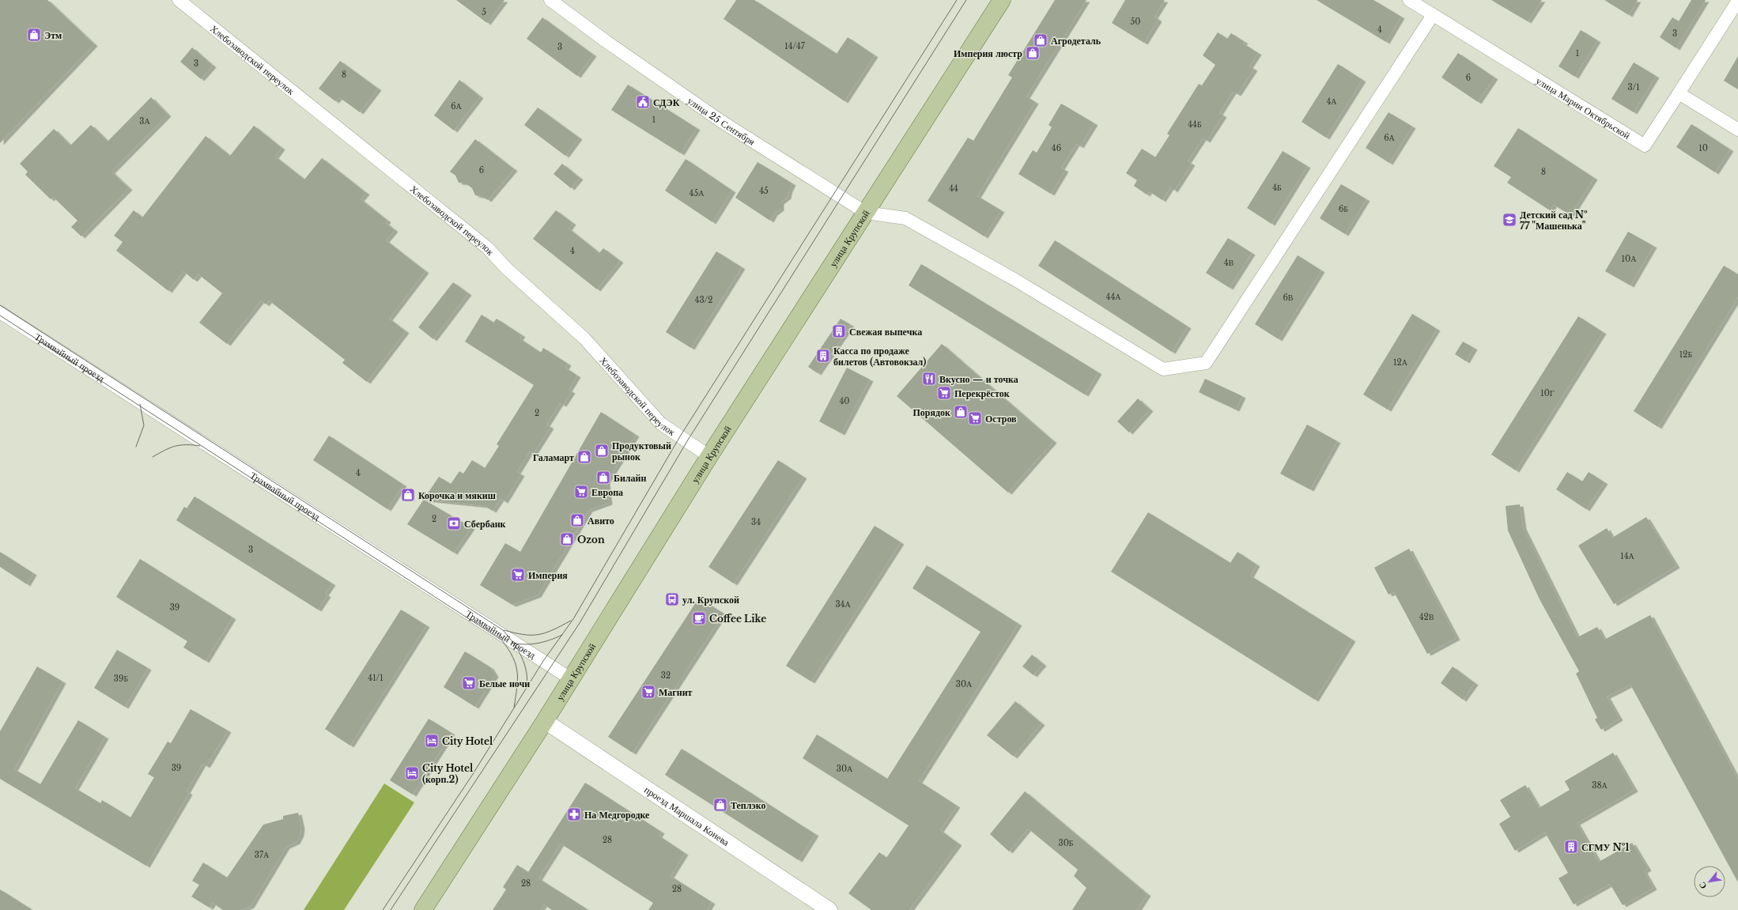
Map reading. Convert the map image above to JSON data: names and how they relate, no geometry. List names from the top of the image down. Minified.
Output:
{"streets":{"main road":["улица Крупской"],"street":["Хлебозаводской переулок","улица Марии Октябрьской","улица 25 Сентября","Трамвайный проезд","проезд Маршала Конева"]},"crossings":[["Хлебозаводской переулок","улица Крупской"],["улица 25 Сентября","улица Крупской"],["улица Крупской","Трамвайный проезд"],["улица Крупской","проезд Маршала Конева"]],"places":{"shop":["Этм","Агродеталь","Империя люстр","Порядок","Продуктовый рынок","Галамарт","Билайн","Корочка и мякиш","Авито","Ozon","Теплэко"],"public building":["СДЭК"],"school or university":["Детский сад № 77 \"Машенька\""],"building":["Свежая выпечка","Касса по продаже билетов (Автовокзал)","СГМУ №1"],"restaurant":["Вкусно — и точка"],"supermarket":["Перекрёсток","Остров","Европа","Империя","Белые ночи","Магнит"],"bank":["Сбербанк"],"bus stop":["ул. Крупской"],"cafe":["Coffee Like"],"hotel":["City Hotel","City Hotel (корп.2)"],"pharmacy":["На Медгородке"]},"house_numbers":["5","50","4","3","14/47","3","1","3","8","6","3/1","4А","6А","1","3А","44Б","6А","46","10","6","8","4Б","44","45","45А","6Б","4","10А","4В","44А","6В","43/2","12Б","12А","10Г","40","2","4","2","34","3","14А","34А","39","42В","32","41/1","39Б","30А","39","30А","38А","28","30Б","37А","28","28"],"north":"bottom left"}
